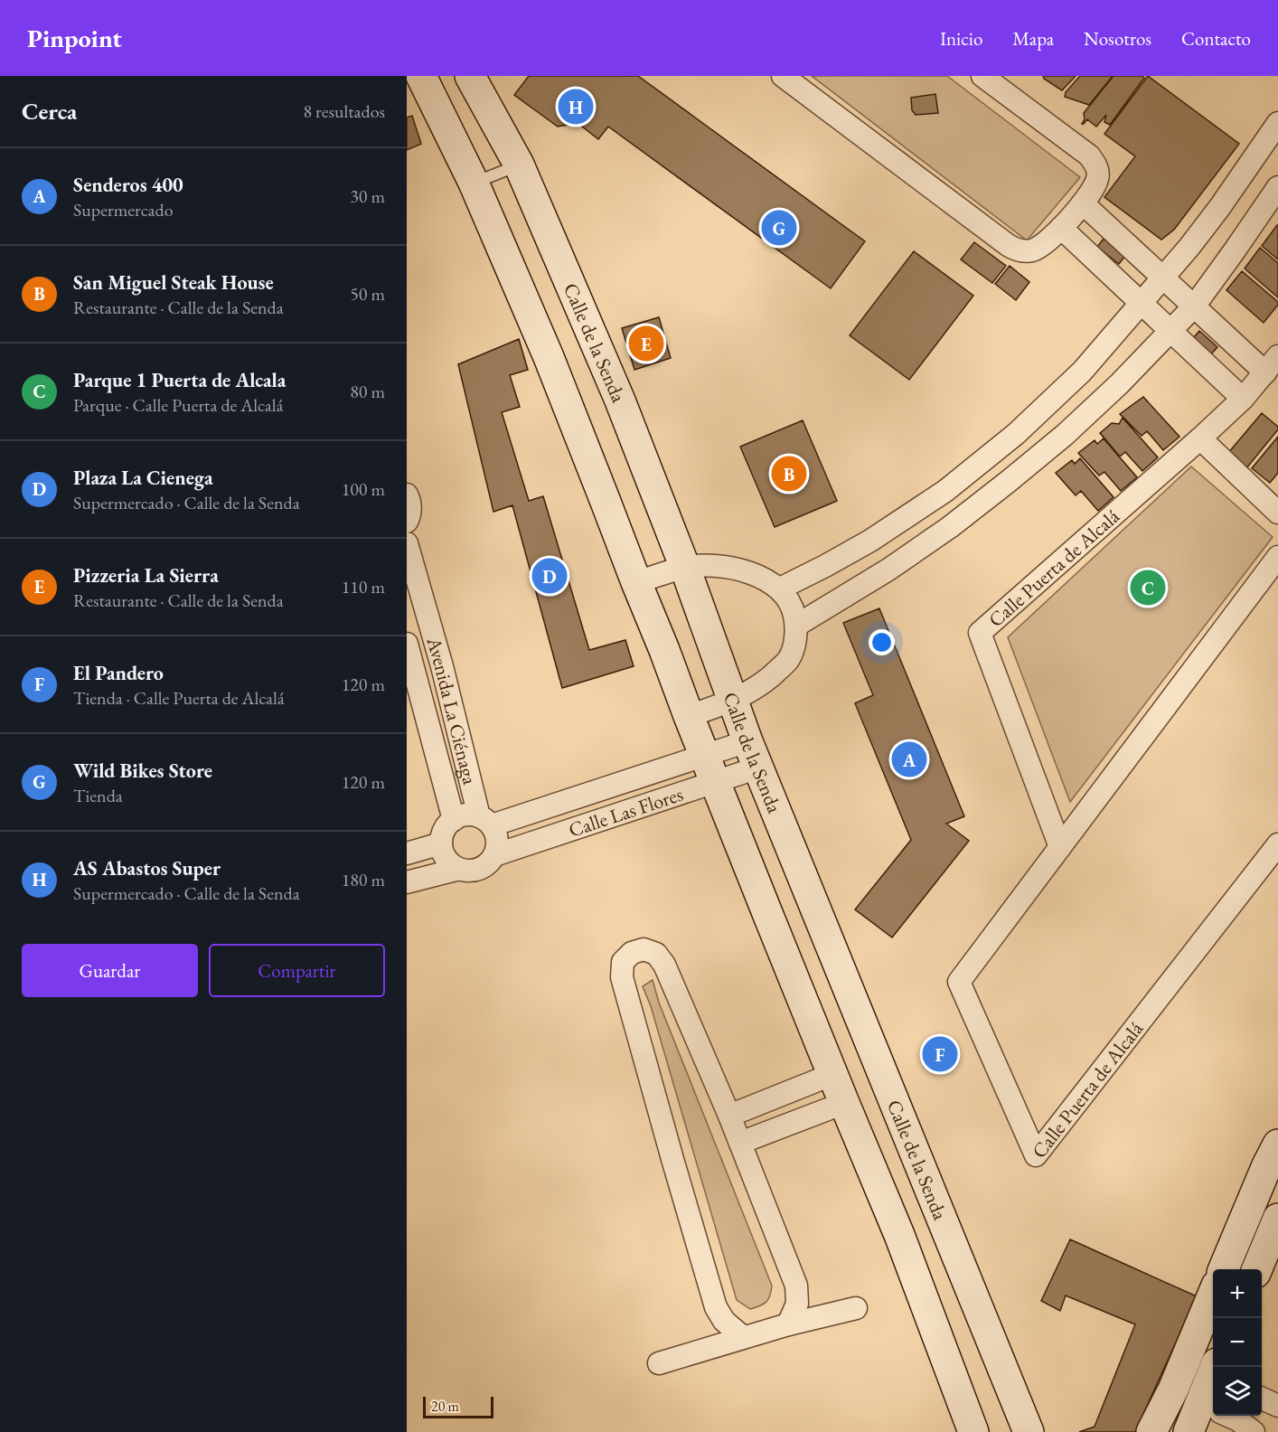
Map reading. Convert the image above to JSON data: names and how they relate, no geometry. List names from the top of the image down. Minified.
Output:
{"streets":{"main road":["Calle de la Senda"],"street":["Calle Puerta de Alcalá","Avenida La Ciénaga","Calle Las Flores"]},"crossings":[["Calle de la Senda","Calle Las Flores"],["Avenida La Ciénaga","Calle Las Flores"]],"scale_bar":"20 m","page":{"header":"Pinpoint","nav":["Inicio","Mapa","Nosotros","Contacto"],"heading":["Cerca","8 resultados"],"pins":["H","G","E","B","D","C","A","F"],"list":[{"mark":"A","name":"Senderos 400","note":"Supermercado","value":"30 m"},{"mark":"B","name":"San Miguel Steak House","note":"Restaurante · Calle de la Senda","value":"50 m"},{"mark":"C","name":"Parque 1 Puerta de Alcala","note":"Parque · Calle Puerta de Alcalá","value":"80 m"},{"mark":"D","name":"Plaza La Cienega","note":"Supermercado · Calle de la Senda","value":"100 m"},{"mark":"E","name":"Pizzeria La Sierra","note":"Restaurante · Calle de la Senda","value":"110 m"},{"mark":"F","name":"El Pandero","note":"Tienda · Calle Puerta de Alcalá","value":"120 m"},{"mark":"G","name":"Wild Bikes Store","note":"Tienda","value":"120 m"},{"mark":"H","name":"AS Abastos Super","note":"Supermercado · Calle de la Senda","value":"180 m"}],"buttons":["Guardar","Compartir"],"map_buttons":["+","−"],"scale":"20 m"}}
